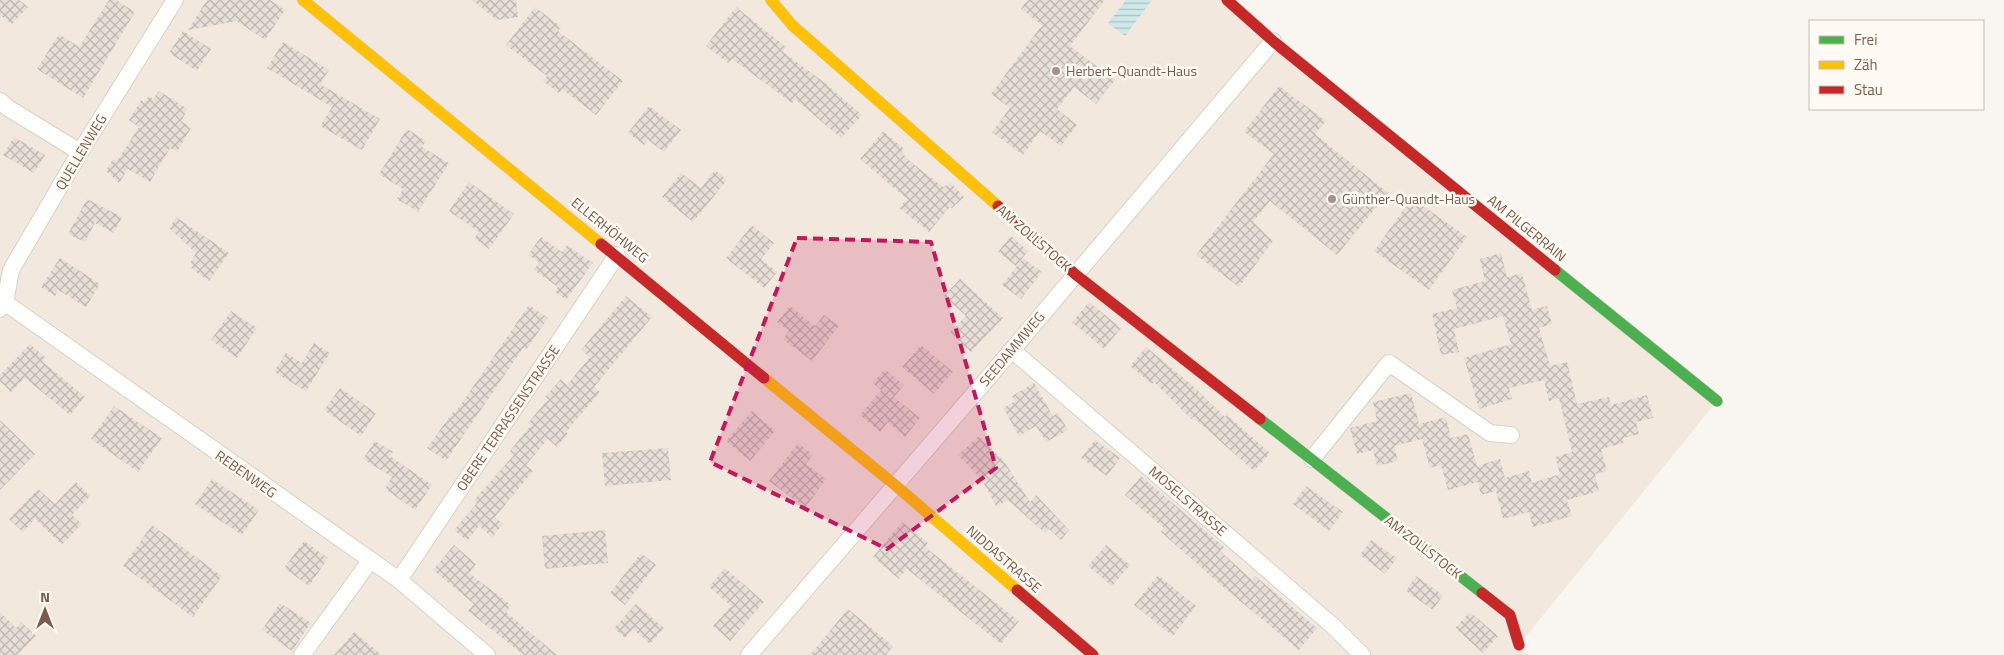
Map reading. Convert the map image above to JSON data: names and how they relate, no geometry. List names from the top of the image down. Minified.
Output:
{"streets":{"street":["QUELLENWEG","AM PILGERRAIN","ELLERHÖHWEG","AM ZOLLSTOCK","SEEDAMMWEG","OBERE TERRASSENSTRASSE","REBENWEG","MOSELSTRASSE","NIDDASTRASSE"]},"crossings":[["QUELLENWEG","REBENWEG"],["AM PILGERRAIN","SEEDAMMWEG"],["ELLERHÖHWEG","SEEDAMMWEG"],["ELLERHÖHWEG","OBERE TERRASSENSTRASSE"],["ELLERHÖHWEG","NIDDASTRASSE"],["AM ZOLLSTOCK","SEEDAMMWEG"],["SEEDAMMWEG","MOSELSTRASSE"],["SEEDAMMWEG","NIDDASTRASSE"],["OBERE TERRASSENSTRASSE","REBENWEG"]],"places":["Herbert-Quandt-Haus","Günther-Quandt-Haus"],"legend":["Frei","Zäh","Stau"],"north":"top"}
